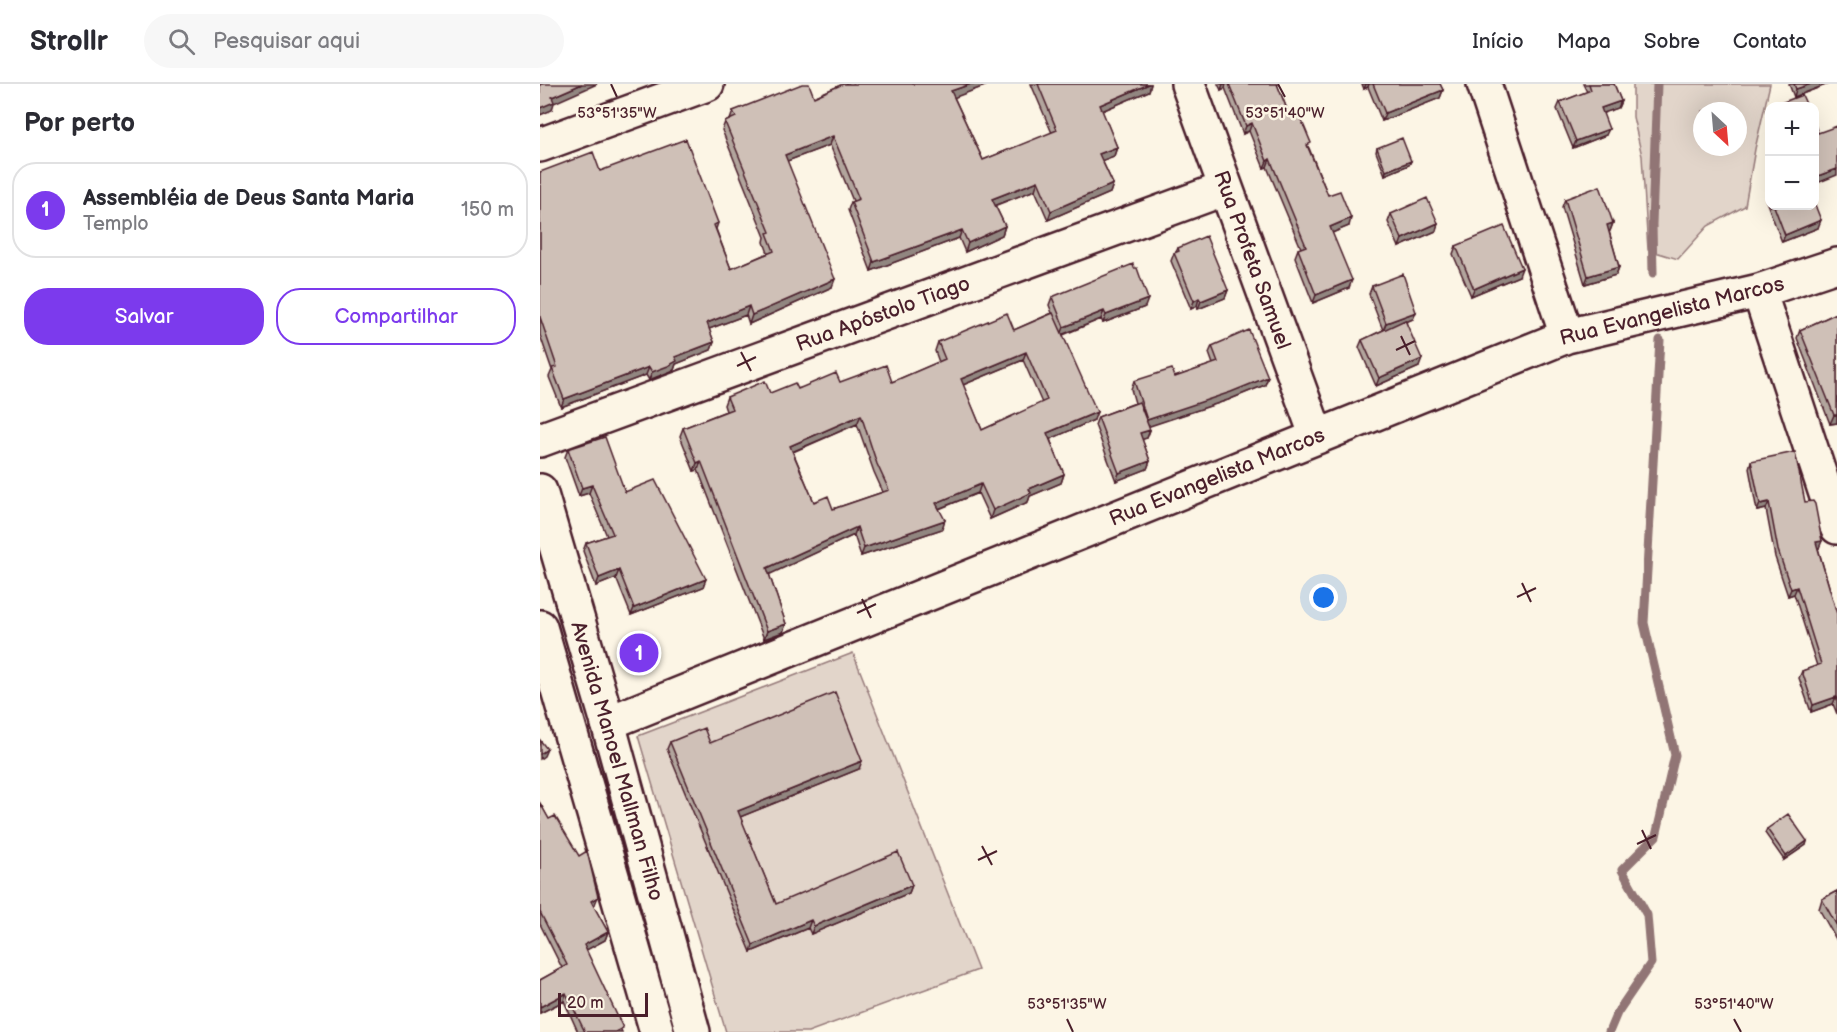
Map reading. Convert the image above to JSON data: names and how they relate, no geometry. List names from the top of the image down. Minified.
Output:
{"streets":{"street":["Rua Profeta Samuel","Rua Evangelista Marcos","Rua Apóstolo Tiago","Avenida Manoel Mallman Filho"]},"crossings":[["Rua Profeta Samuel","Rua Evangelista Marcos"],["Rua Profeta Samuel","Rua Apóstolo Tiago"],["Rua Evangelista Marcos","Avenida Manoel Mallman Filho"]],"scale_bar":"20 m","north":"bottom right","page":{"header":"Strollr","search":"Pesquisar aqui","nav":["Início","Mapa","Sobre","Contato"],"heading":"Por perto","map_buttons":["+","−"],"list":[{"mark":"1","name":"Assembléia de Deus Santa Maria","note":"Templo","value":"150 m"}],"buttons":["Salvar","Compartilhar"],"pins":"1","scale":"20 m"},"coordinates":["53°51'35\"W","53°51'40\"W"]}
